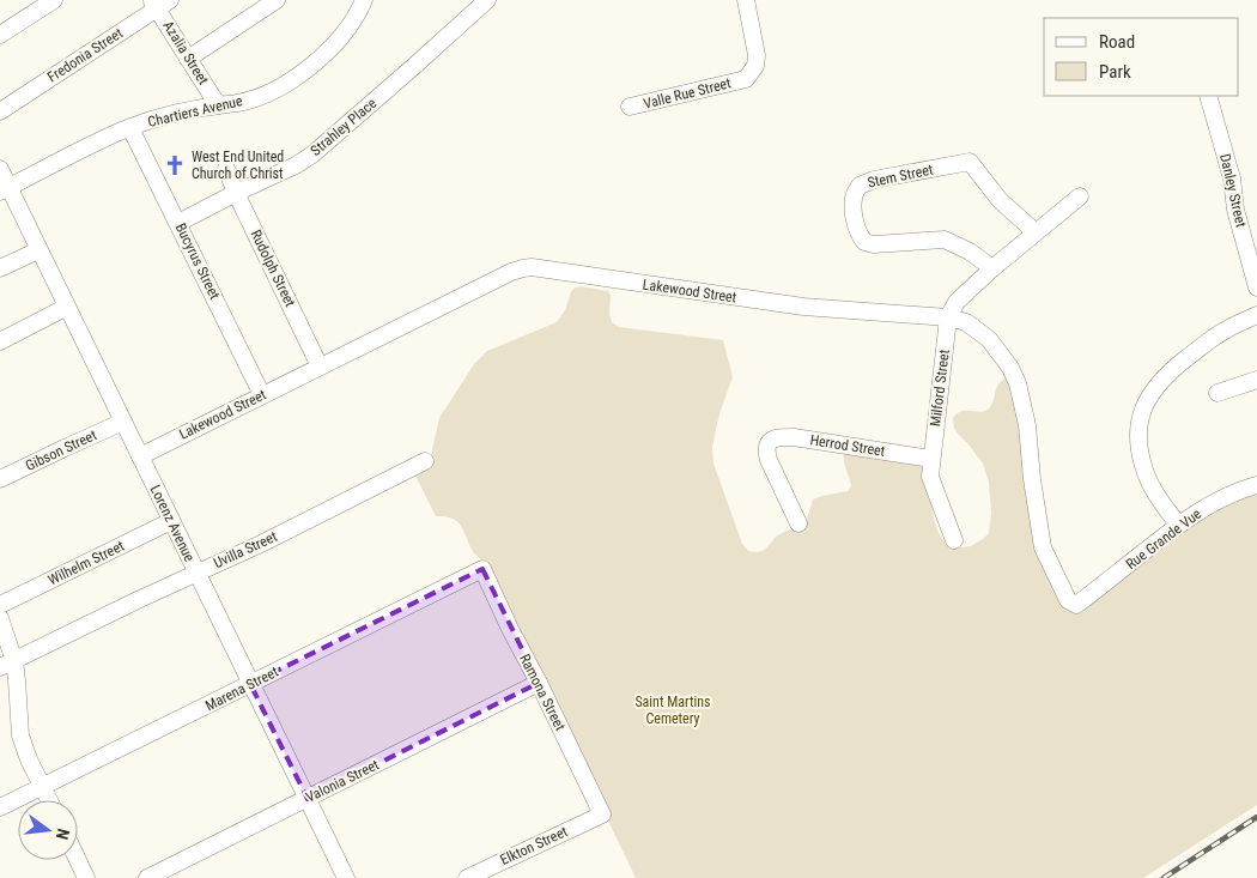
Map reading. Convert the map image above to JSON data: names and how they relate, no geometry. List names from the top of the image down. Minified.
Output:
{"streets":{"street":["Azalia Street","Fredonia Street","Valle Rue Street","Chartiers Avenue","Strahley Place","Stem Street","Danley Street","Bucyrus Street","Rudolph Street","Lakewood Street","Milford Street","Herrod Street","Gibson Street","Lorenz Avenue","Rue Grande Vue","Uvilla Street","Wilhelm Street","Marena Street","Ramona Street","Valonia Street","Elkton Street"]},"crossings":[["Azalia Street","Fredonia Street"],["Azalia Street","Chartiers Avenue"],["Chartiers Avenue","Bucyrus Street"],["Chartiers Avenue","Lorenz Avenue"],["Strahley Place","Bucyrus Street"],["Strahley Place","Rudolph Street"],["Bucyrus Street","Lakewood Street"],["Rudolph Street","Lakewood Street"],["Lakewood Street","Milford Street"],["Lakewood Street","Lorenz Avenue"],["Lakewood Street","Rue Grande Vue"],["Milford Street","Herrod Street"],["Gibson Street","Lorenz Avenue"],["Lorenz Avenue","Uvilla Street"],["Lorenz Avenue","Wilhelm Street"],["Lorenz Avenue","Marena Street"],["Lorenz Avenue","Valonia Street"],["Marena Street","Ramona Street"],["Ramona Street","Valonia Street"],["Ramona Street","Elkton Street"]],"parks":["Saint Martins Cemetery"],"places":{"church":["West End United Church of Christ"]},"legend":["Road","Park"],"north":"right"}
